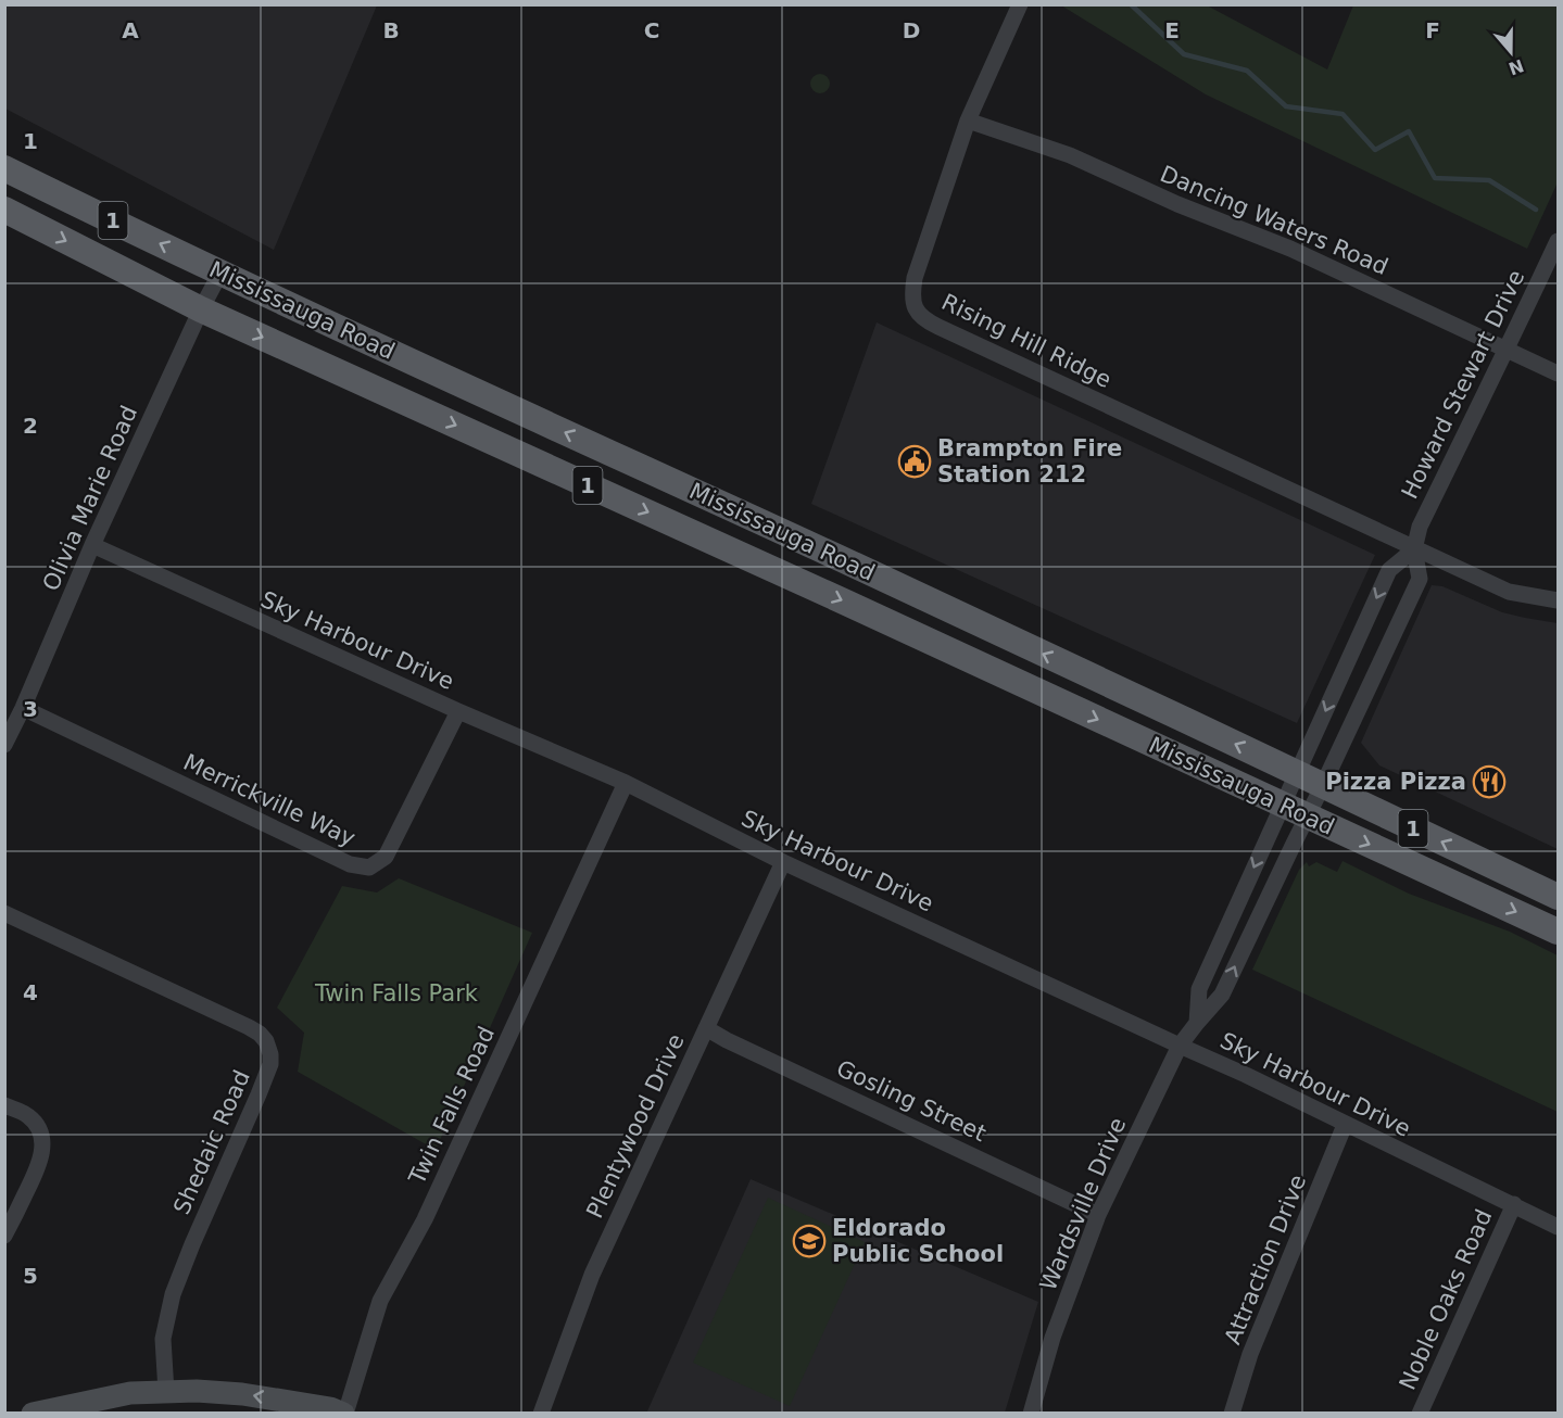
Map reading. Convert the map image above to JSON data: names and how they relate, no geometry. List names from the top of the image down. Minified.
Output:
{"streets":{"main road":["1","Mississauga Road"],"street":["Dancing Waters Road","Rising Hill Ridge","Howard Stewart Drive","Olivia Marie Road","Sky Harbour Drive","Merrickville Way","Gosling Street","Twin Falls Road","Plentywood Drive","Shedaic Road","Wardsville Drive","Attraction Drive","Noble Oaks Road"]},"crossings":[["Dancing Waters Road","Rising Hill Ridge"],["Dancing Waters Road","Howard Stewart Drive"],["Mississauga Road","Howard Stewart Drive"],["Mississauga Road","Olivia Marie Road"],["Mississauga Road","Wardsville Drive"],["Rising Hill Ridge","Howard Stewart Drive"],["Howard Stewart Drive","Wardsville Drive"],["Olivia Marie Road","Sky Harbour Drive"],["Olivia Marie Road","Merrickville Way"],["Sky Harbour Drive","Merrickville Way"],["Sky Harbour Drive","Twin Falls Road"],["Sky Harbour Drive","Plentywood Drive"],["Sky Harbour Drive","Wardsville Drive"],["Sky Harbour Drive","Attraction Drive"],["Sky Harbour Drive","Noble Oaks Road"],["Gosling Street","Plentywood Drive"],["Gosling Street","Wardsville Drive"]],"parks":["Twin Falls Park"],"places":{"public building":["Brampton Fire Station 212"],"restaurant":["Pizza Pizza"],"school or university":["Eldorado Public School"]},"north":"bottom","grid":{"columns":["A","B","C","D","E","F"],"rows":["1","2","3","4","5"]}}
